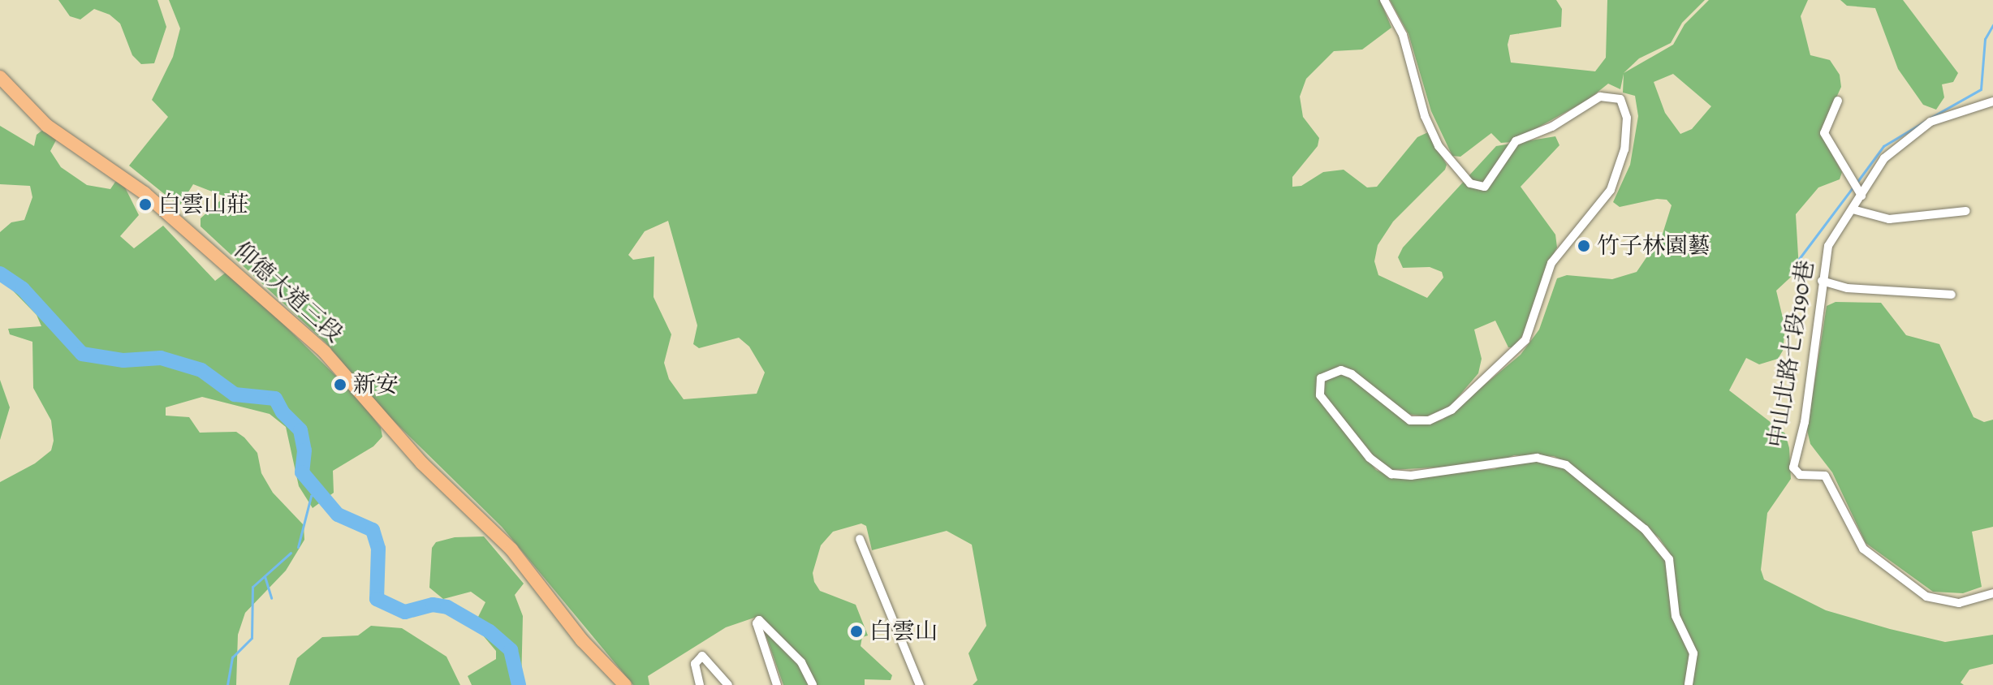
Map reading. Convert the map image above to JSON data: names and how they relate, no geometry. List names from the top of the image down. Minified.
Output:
{"streets":{"main road":["仰德大道三段"],"street":["中山北路七段190巷"]},"places":["白雲山莊","竹子林園藝","新安","白雲山"]}
